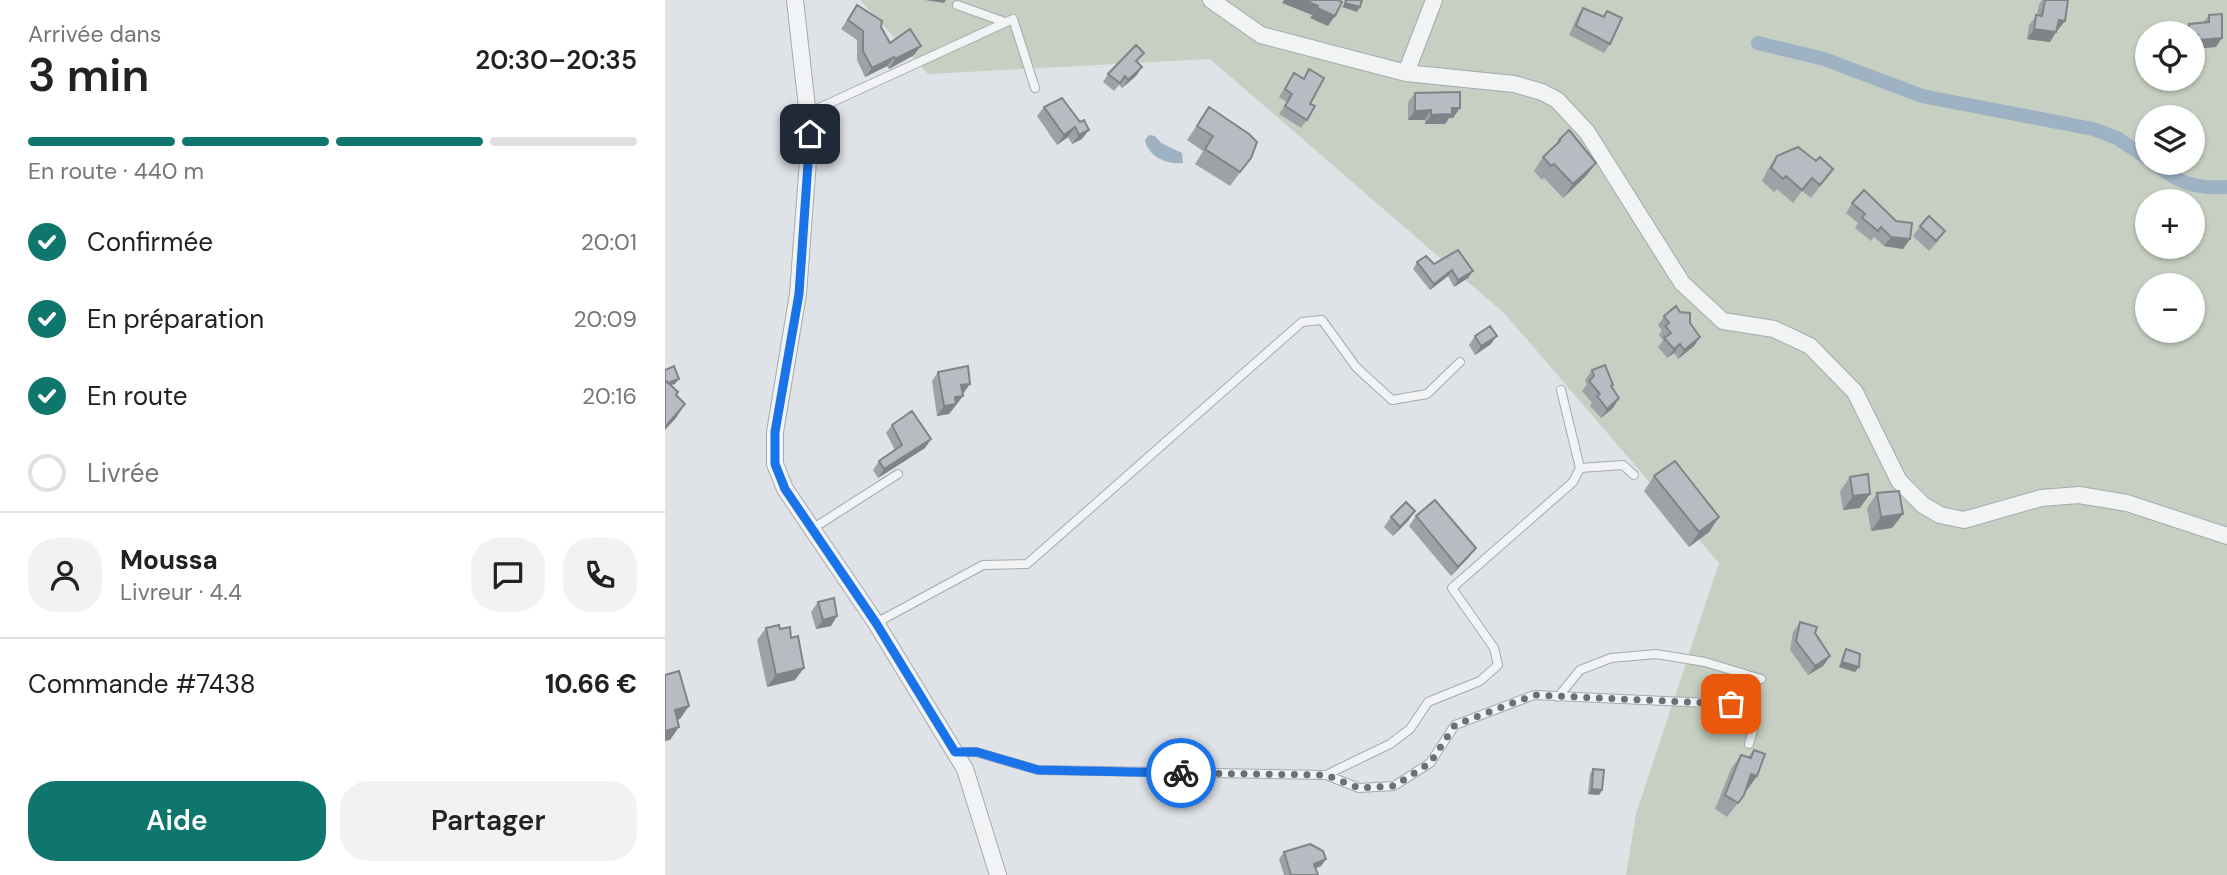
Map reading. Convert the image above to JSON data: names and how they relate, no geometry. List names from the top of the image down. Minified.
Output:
{"page":{"heading":["3 min","Arrivée dans","20:30–20:35"],"panel":["Moussa","Livreur · 4.4","Commande #7438","10.66 €"],"map_buttons":["+","−"],"bar":"En route · 440 m","list":[["Confirmée","20:01"],["En préparation","20:09"],["En route","20:16"],"Livrée"],"buttons":["Aide","Partager"]}}
